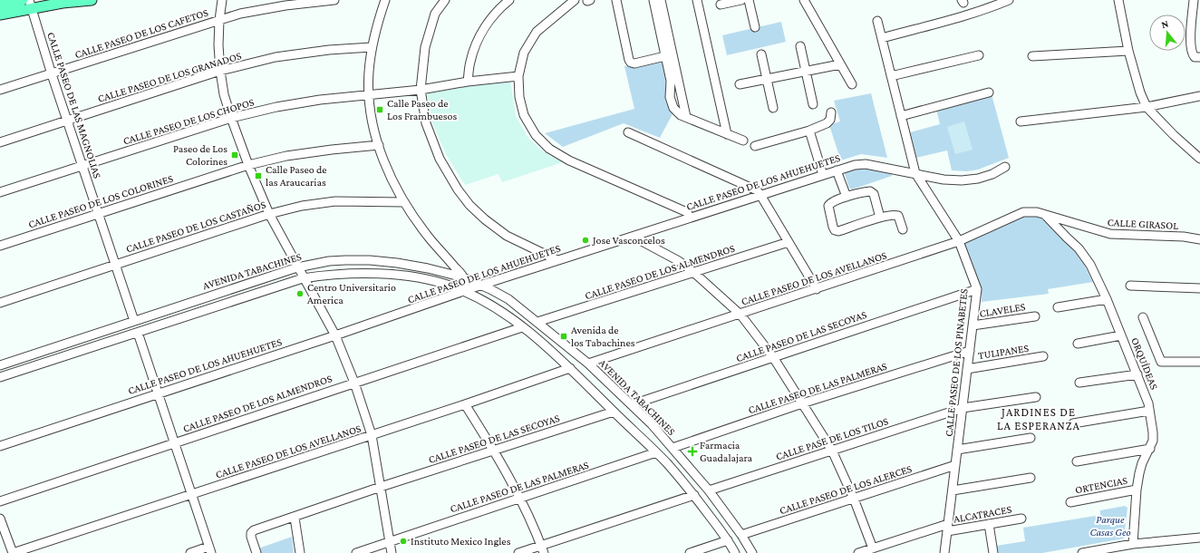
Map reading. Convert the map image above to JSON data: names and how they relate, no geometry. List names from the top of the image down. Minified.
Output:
{"streets":{"street":["CALLE PASEO DE LOS CAFETOS","CALLE PASEO DE LOS GRANADOS","CALLE PASEO DE LAS MAGNOLIAS","CALLE PASEO DE LOS CHOPOS","CALLE PASEO DE LOS AHUEHUETES","CALLE PASEO DE LOS COLORINES","CALLE GIRASOL","CALLE PASEO DE LOS CASTAÑOS","AVENIDA TABACHINES","CALLE PASEO DE LOS ALMENDROS","CALLE PASEO DE LOS AVELLANOS","CLAVELES","CALLE PASEO DE LAS SECOYAS","TULIPANES","CALLE PASEO DE LOS PINABETES","ORQUÍDEAS","CALLE PASEO DE LAS PALMERAS","CALLE PASE DE LOS TILOS","ORTENCIAS","CALLE PASEO DE LOS ALERCES","ALCATRACES"]},"crossings":[["CALLE PASEO DE LOS CAFETOS","CALLE PASEO DE LAS MAGNOLIAS"],["CALLE PASEO DE LOS GRANADOS","CALLE PASEO DE LAS MAGNOLIAS"],["CALLE PASEO DE LAS MAGNOLIAS","CALLE PASEO DE LOS CHOPOS"],["CALLE PASEO DE LAS MAGNOLIAS","CALLE PASEO DE LOS COLORINES"],["CALLE PASEO DE LAS MAGNOLIAS","CALLE PASEO DE LOS CASTAÑOS"],["CALLE PASEO DE LAS MAGNOLIAS","AVENIDA TABACHINES"],["CALLE PASEO DE LOS AHUEHUETES","AVENIDA TABACHINES"],["CALLE PASEO DE LOS AHUEHUETES","CALLE PASEO DE LOS PINABETES"],["CALLE GIRASOL","CALLE PASEO DE LOS AVELLANOS"],["CALLE GIRASOL","ORQUÍDEAS"],["AVENIDA TABACHINES","CALLE PASEO DE LOS ALMENDROS"],["AVENIDA TABACHINES","CALLE PASEO DE LOS AVELLANOS"],["AVENIDA TABACHINES","CALLE PASEO DE LAS SECOYAS"],["AVENIDA TABACHINES","CALLE PASEO DE LAS PALMERAS"],["AVENIDA TABACHINES","CALLE PASE DE LOS TILOS"],["AVENIDA TABACHINES","CALLE PASEO DE LOS ALERCES"],["CALLE PASEO DE LOS AVELLANOS","CALLE PASEO DE LOS PINABETES"],["CALLE PASEO DE LOS AVELLANOS","ORQUÍDEAS"],["CLAVELES","CALLE PASEO DE LOS PINABETES"],["CALLE PASEO DE LAS SECOYAS","CALLE PASEO DE LOS PINABETES"],["TULIPANES","CALLE PASEO DE LOS PINABETES"],["CALLE PASEO DE LOS PINABETES","CALLE PASEO DE LAS PALMERAS"],["CALLE PASEO DE LOS PINABETES","CALLE PASE DE LOS TILOS"],["CALLE PASEO DE LOS PINABETES","CALLE PASEO DE LOS ALERCES"],["CALLE PASEO DE LOS PINABETES","ALCATRACES"],["ORQUÍDEAS","ORTENCIAS"]],"districts":["JARDINES DE LA ESPERANZA"],"parks":["Parque Casas Geo"],"places":{"transit":["Calle Paseo de Los Frambuesos","Paseo de Los Colorines","Calle Paseo de las Araucarias","Avenida de los Tabachines"],"other":["Jose Vasconcelos","Centro Universitario America","Instituto Mexico Ingles"],"health":["Farmacia Guadalajara"]},"north":"top"}
